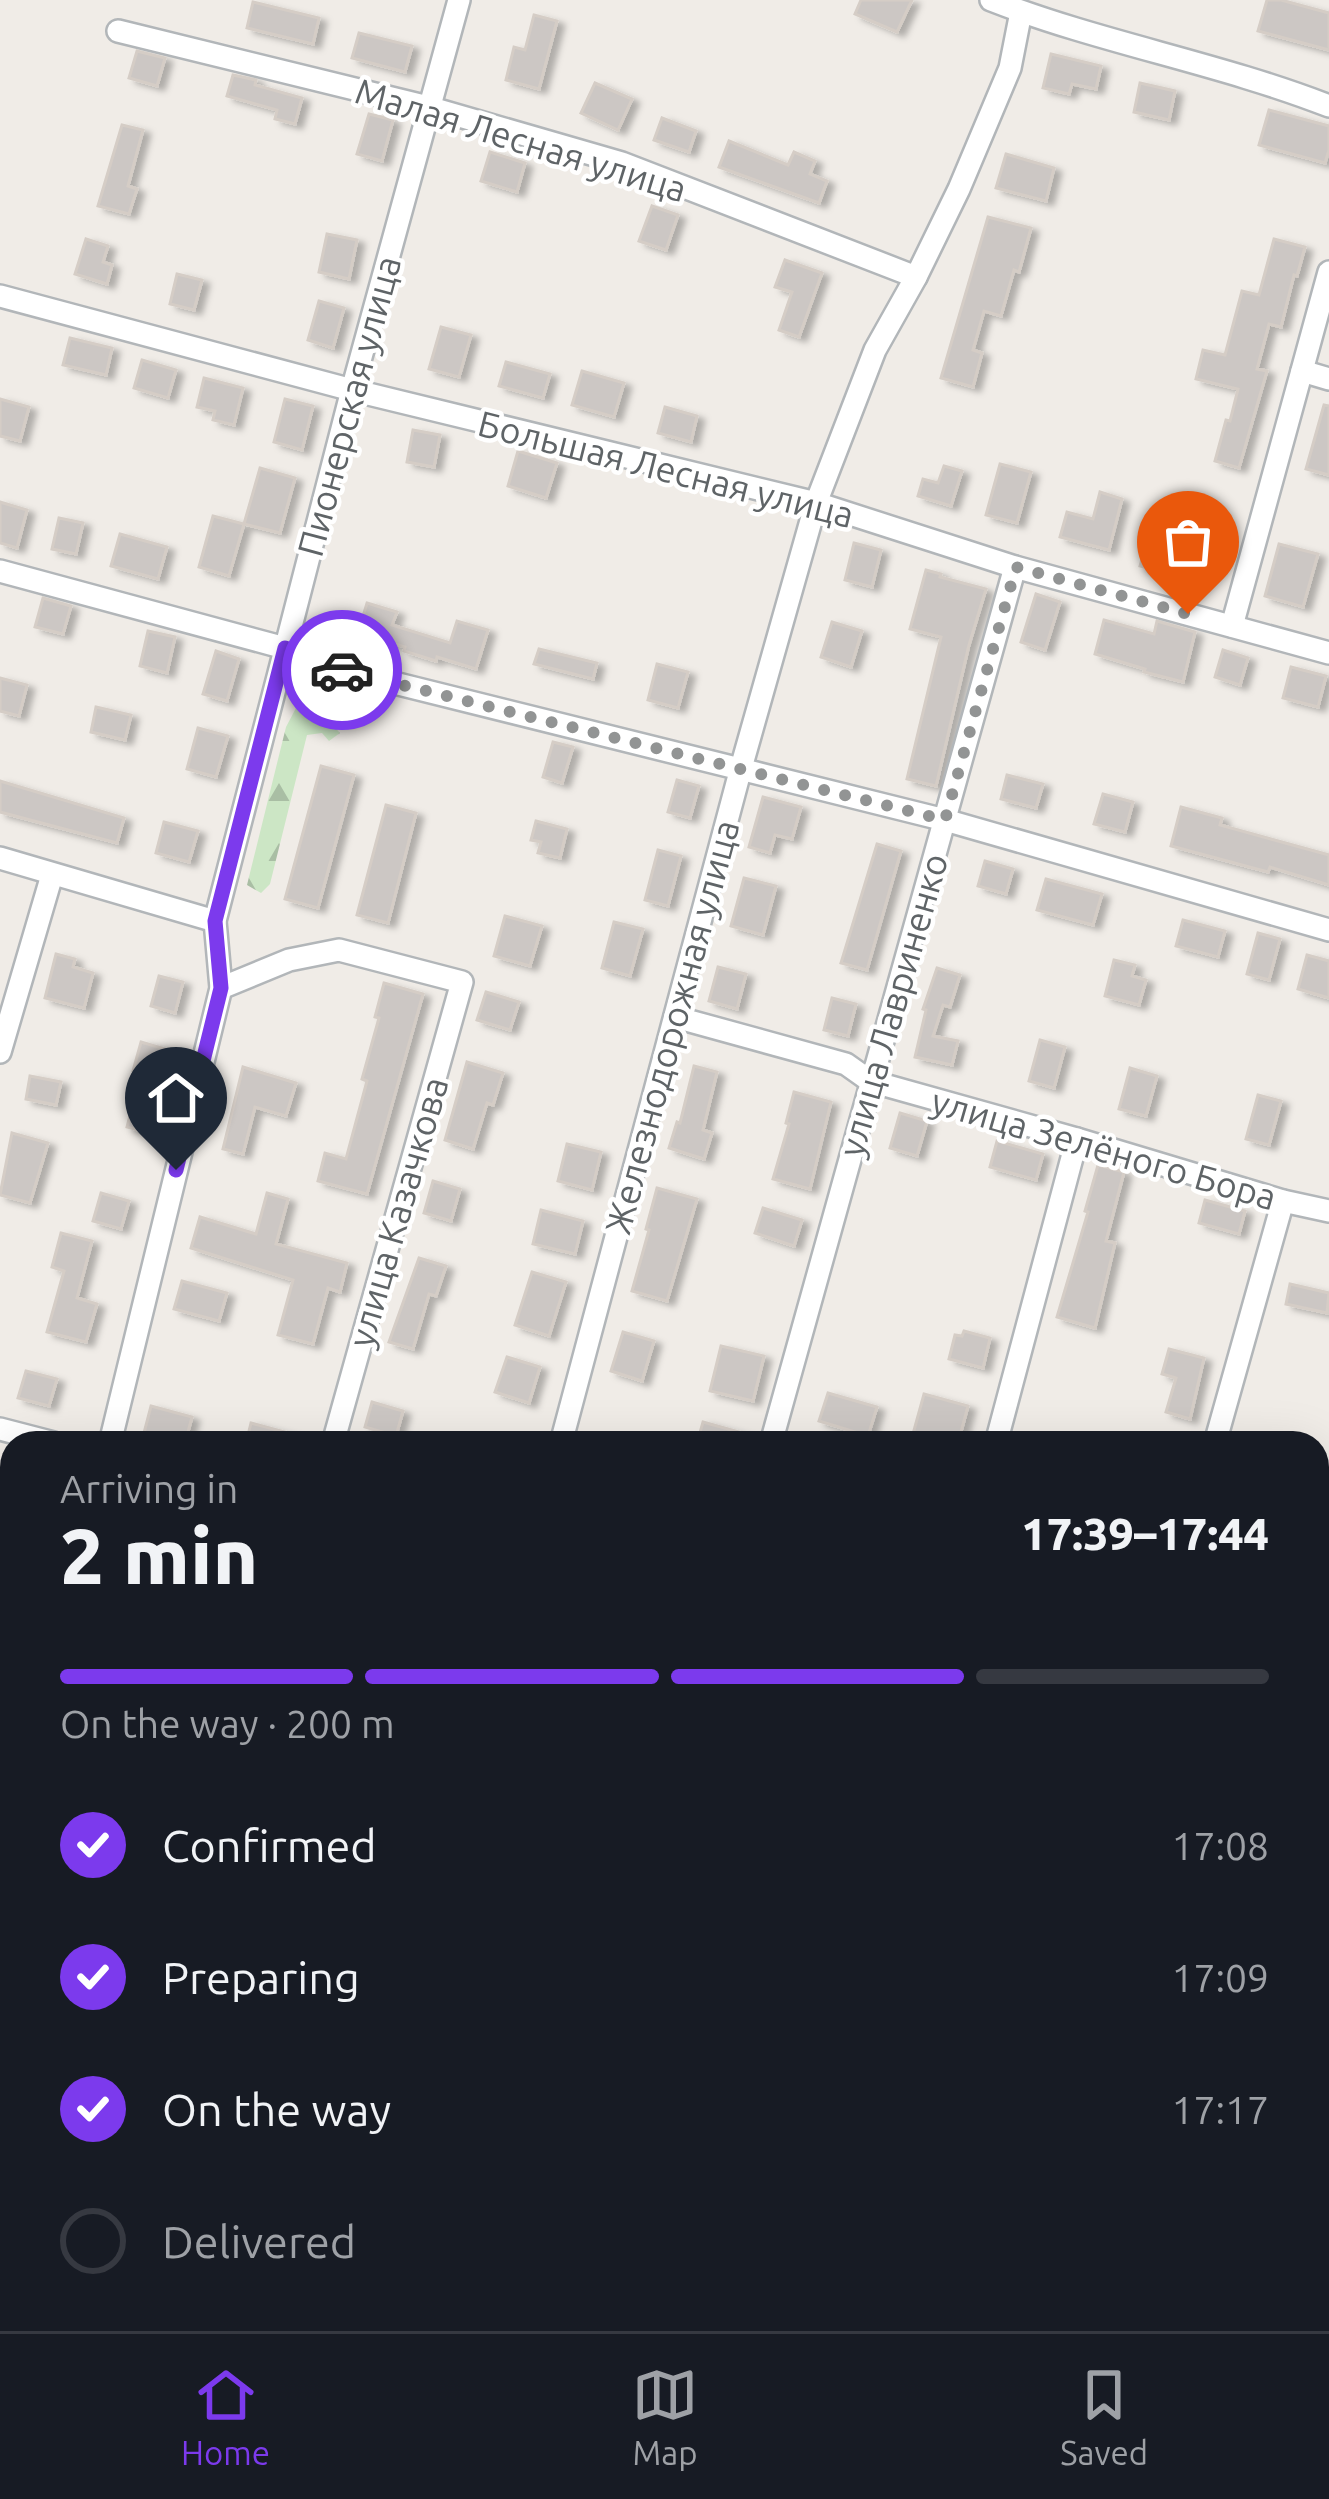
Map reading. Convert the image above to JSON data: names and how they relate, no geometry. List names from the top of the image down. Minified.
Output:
{"streets":{"street":["Малая Лесная улица","Пионерская улица","Большая Лесная улица","улица Лавриненко","Железнодорожная улица","улица Зелёного Бора","улица Казачкова"]},"crossings":[["Малая Лесная улица","Пионерская улица"],["Малая Лесная улица","Железнодорожная улица"],["Пионерская улица","Большая Лесная улица"],["Пионерская улица","улица Казачкова"],["Большая Лесная улица","улица Лавриненко"],["Большая Лесная улица","Железнодорожная улица"],["улица Лавриненко","улица Зелёного Бора"],["Железнодорожная улица","улица Зелёного Бора"]],"page":{"heading":["2 min","Arriving in","17:39–17:44"],"bar":"On the way · 200 m","list":[["Confirmed","17:08"],["Preparing","17:09"],["On the way","17:17"],"Delivered"],"tabs":["Home","Map","Saved"]}}
